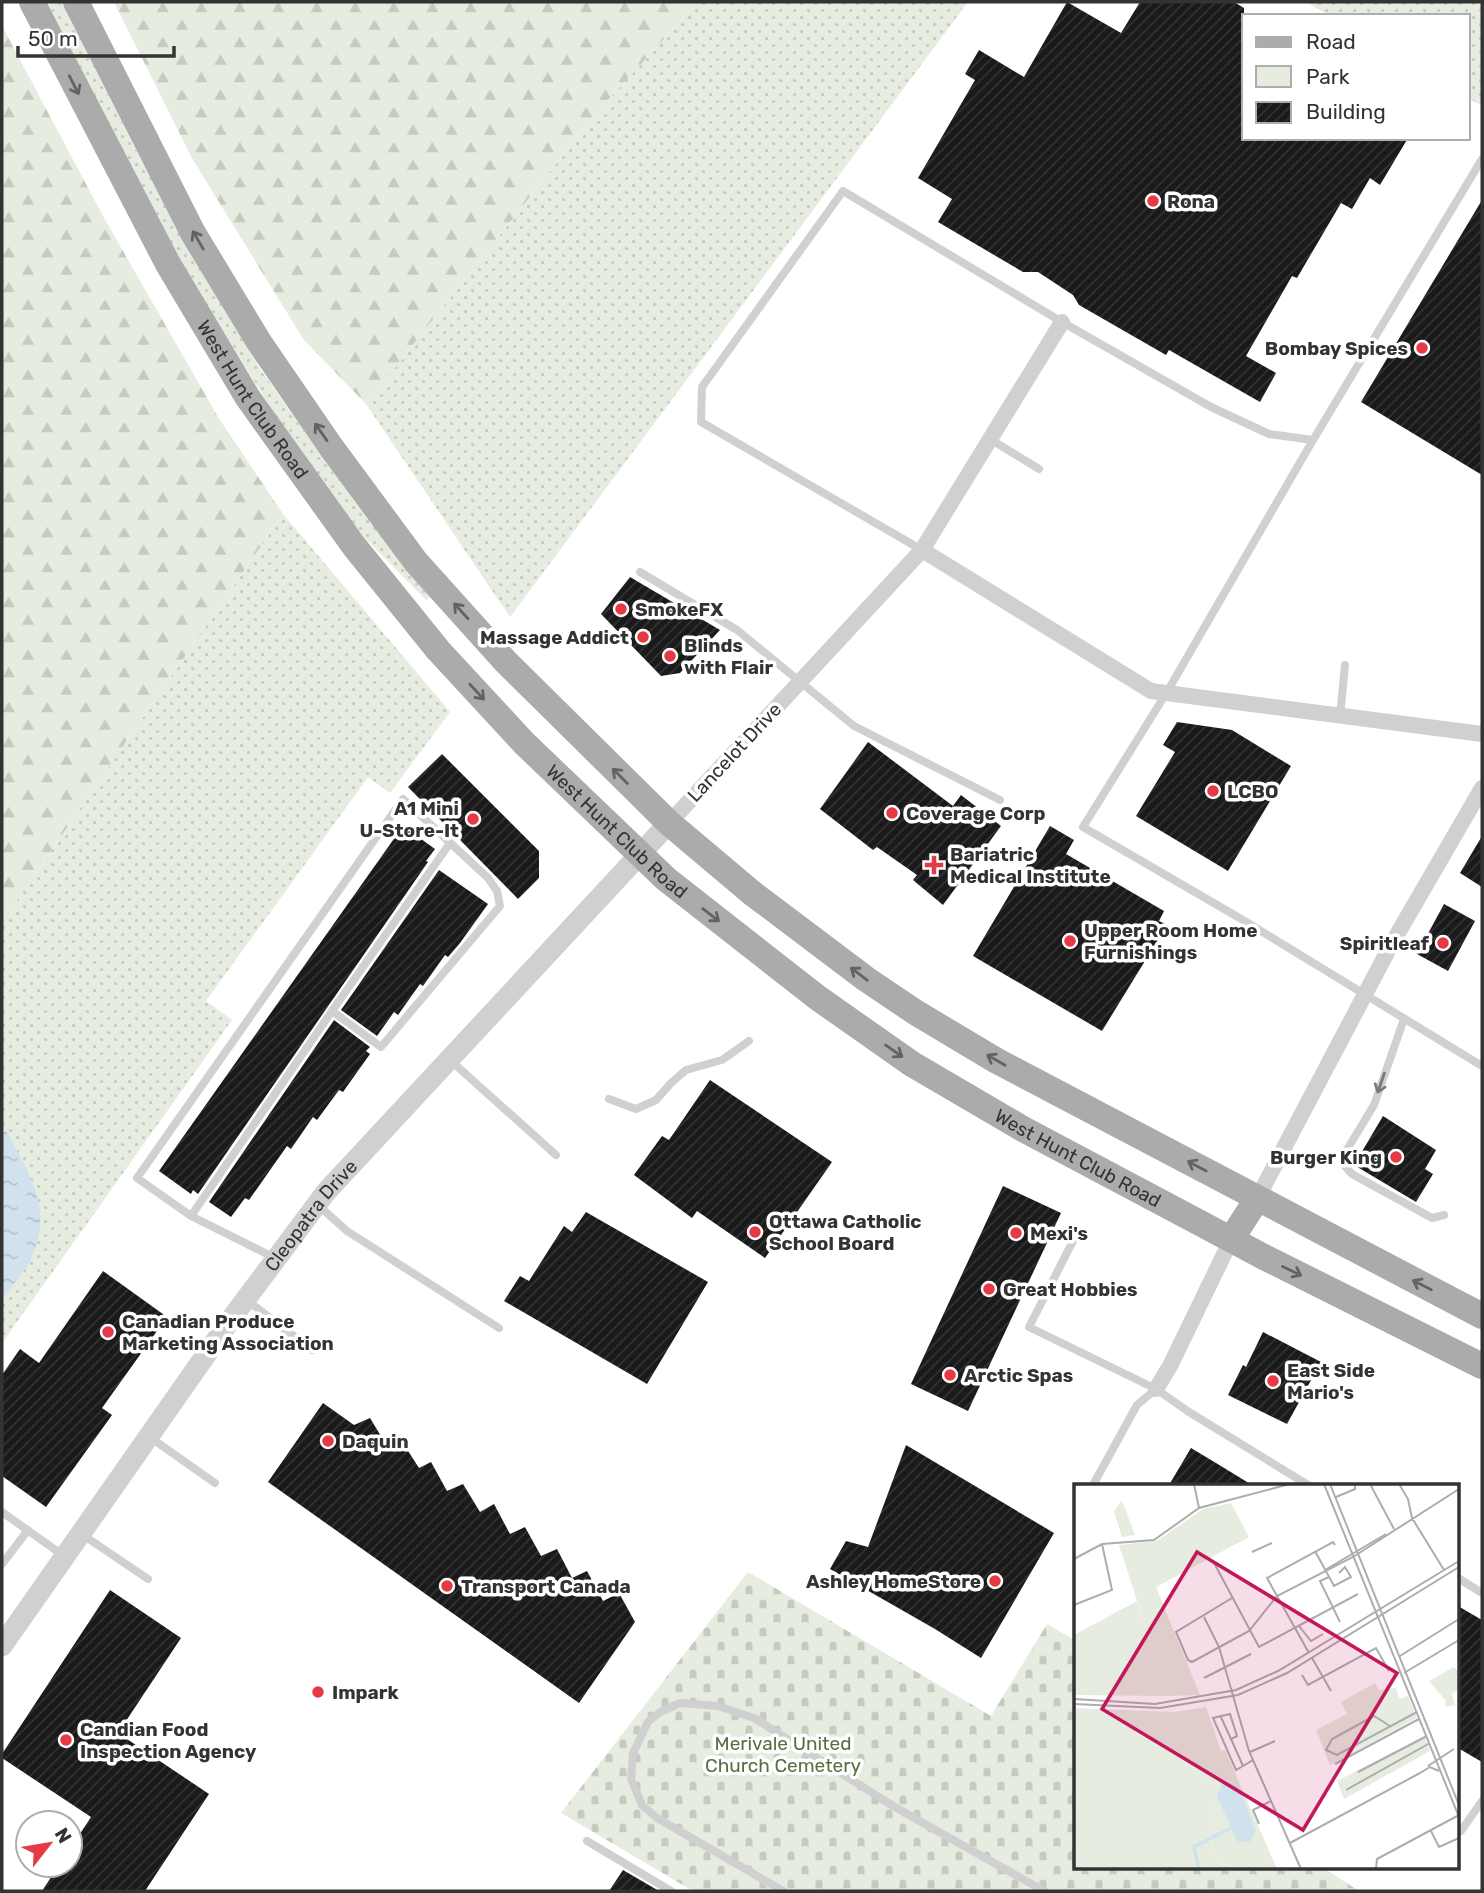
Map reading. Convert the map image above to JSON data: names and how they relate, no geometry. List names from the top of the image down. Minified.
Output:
{"streets":{"main road":["West Hunt Club Road"],"street":["Lancelot Drive","Cleopatra Drive"]},"crossings":[["West Hunt Club Road","Lancelot Drive"],["West Hunt Club Road","Cleopatra Drive"],["Lancelot Drive","Cleopatra Drive"]],"parks":["Merivale United Church Cemetery"],"places":{"other":["Rona","Bombay Spices","SmokeFX","Massage Addict","Blinds with Flair","LCBO","Coverage Corp","A1 Mini U-Store-It","Upper Room Home Furnishings","Spiritleaf","Burger King","Ottawa Catholic School Board","Mexi's","Great Hobbies","Canadian Produce Marketing Association","Arctic Spas","East Side Mario's","Daquin","Ashley HomeStore","Transport Canada","Impark","Candian Food Inspection Agency"],"health":["Bariatric Medical Institute"]},"legend":["Road","Park","Building"],"scale_bar":"50 m","north":"top right"}
